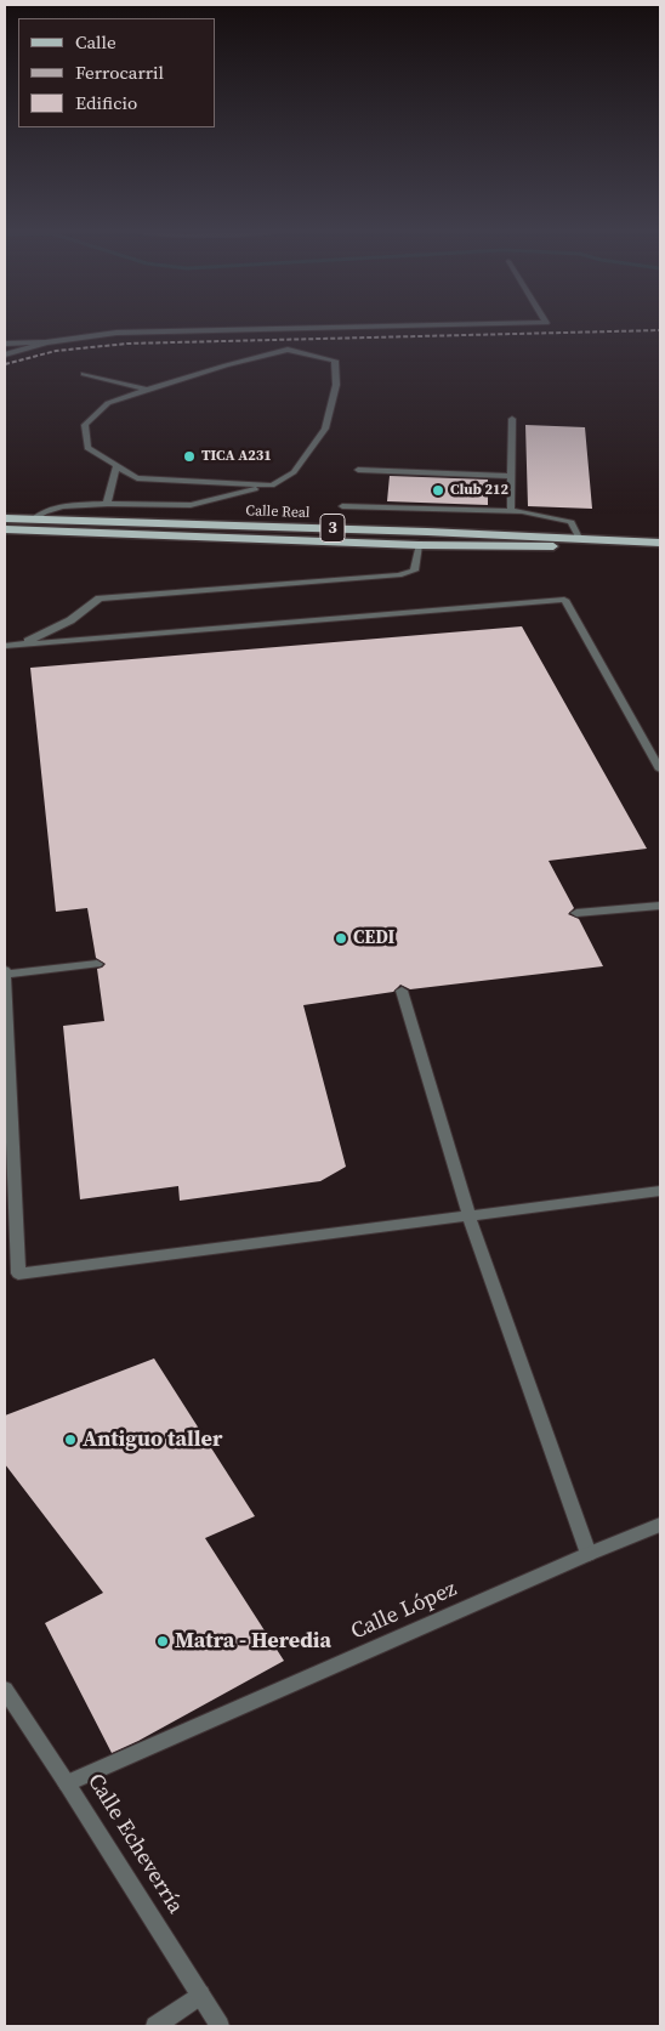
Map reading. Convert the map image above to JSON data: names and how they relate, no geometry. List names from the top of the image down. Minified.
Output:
{"streets":{"main road":["Calle Real","3"],"street":["Calle López","Calle Echeverría"]},"crossings":[["Calle López","Calle Echeverría"]],"places":["TICA A231","Club 212","CEDI","Antiguo taller","Matra - Heredia"],"legend":["Calle","Ferrocarril","Edificio"]}
